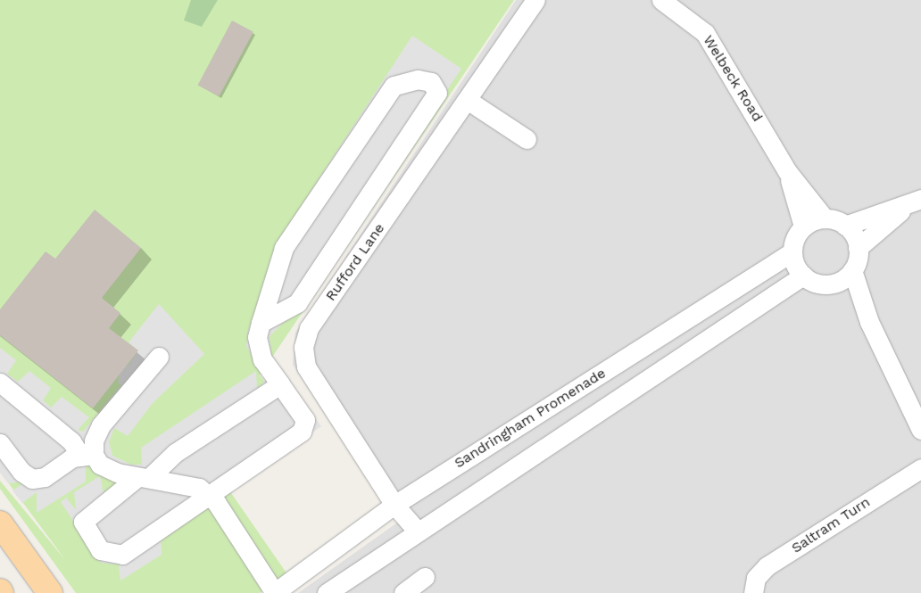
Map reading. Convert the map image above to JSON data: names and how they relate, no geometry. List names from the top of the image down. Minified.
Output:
{"streets":{"street":["Welbeck Road","Rufford Lane","Sandringham Promenade","Saltram Turn"]},"crossings":[["Welbeck Road","Sandringham Promenade"],["Rufford Lane","Sandringham Promenade"]]}
